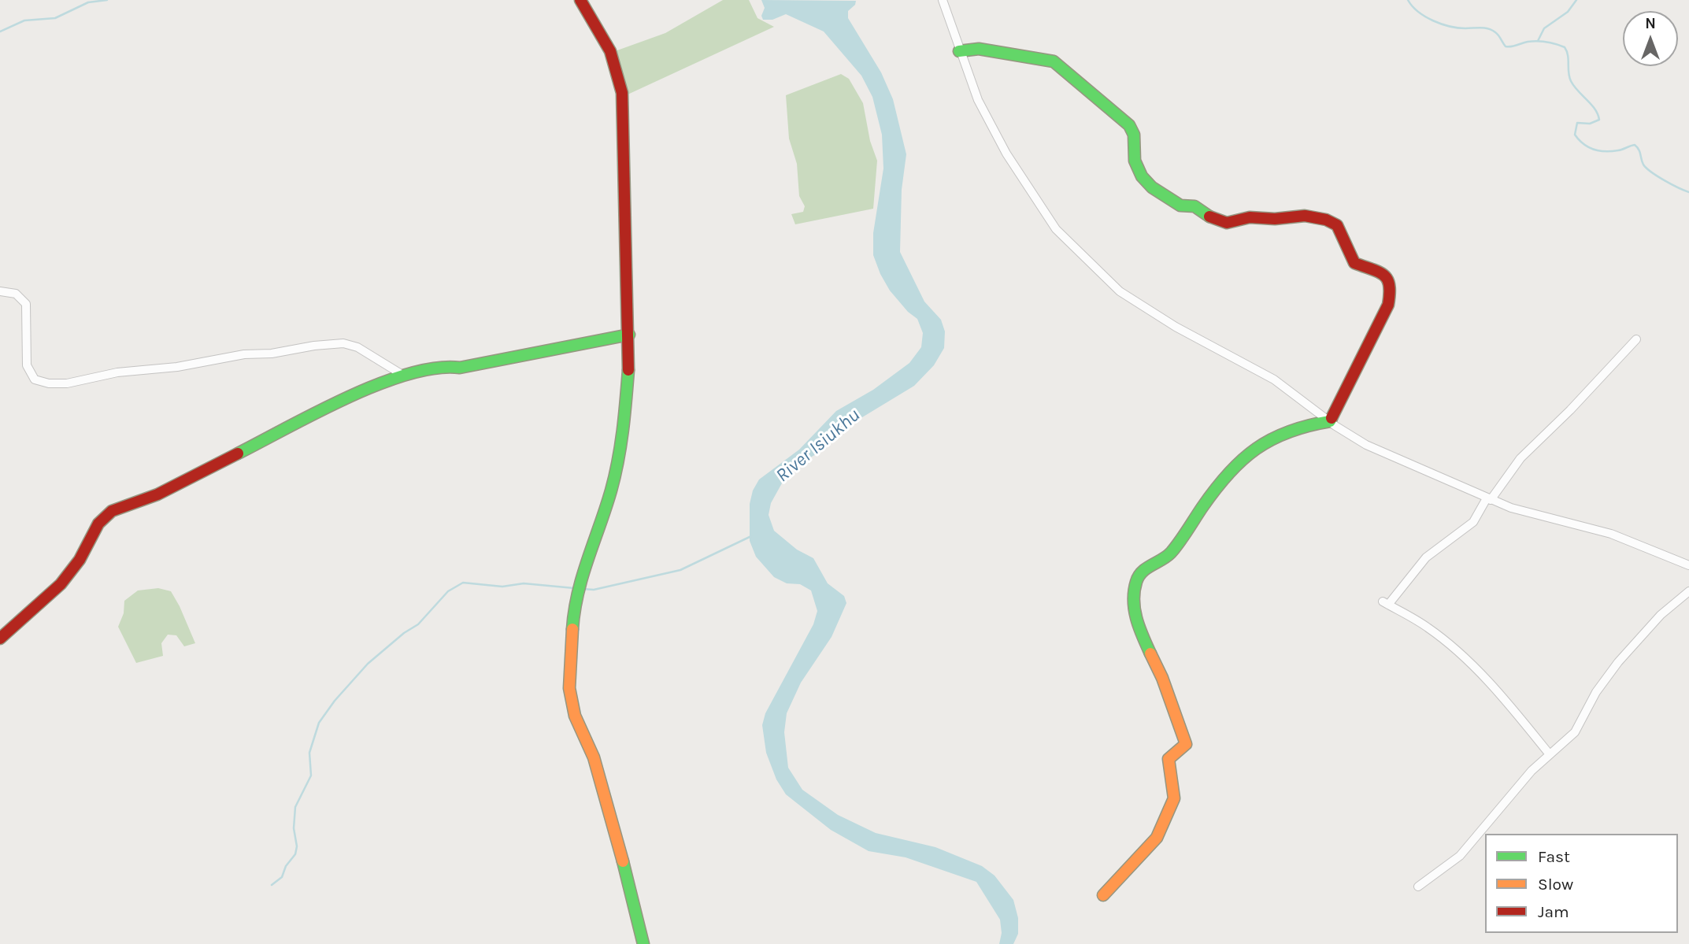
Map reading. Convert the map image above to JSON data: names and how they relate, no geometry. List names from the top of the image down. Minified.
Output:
{"water":["River Isiukhu"],"legend":["Fast","Slow","Jam"],"north":"top"}
